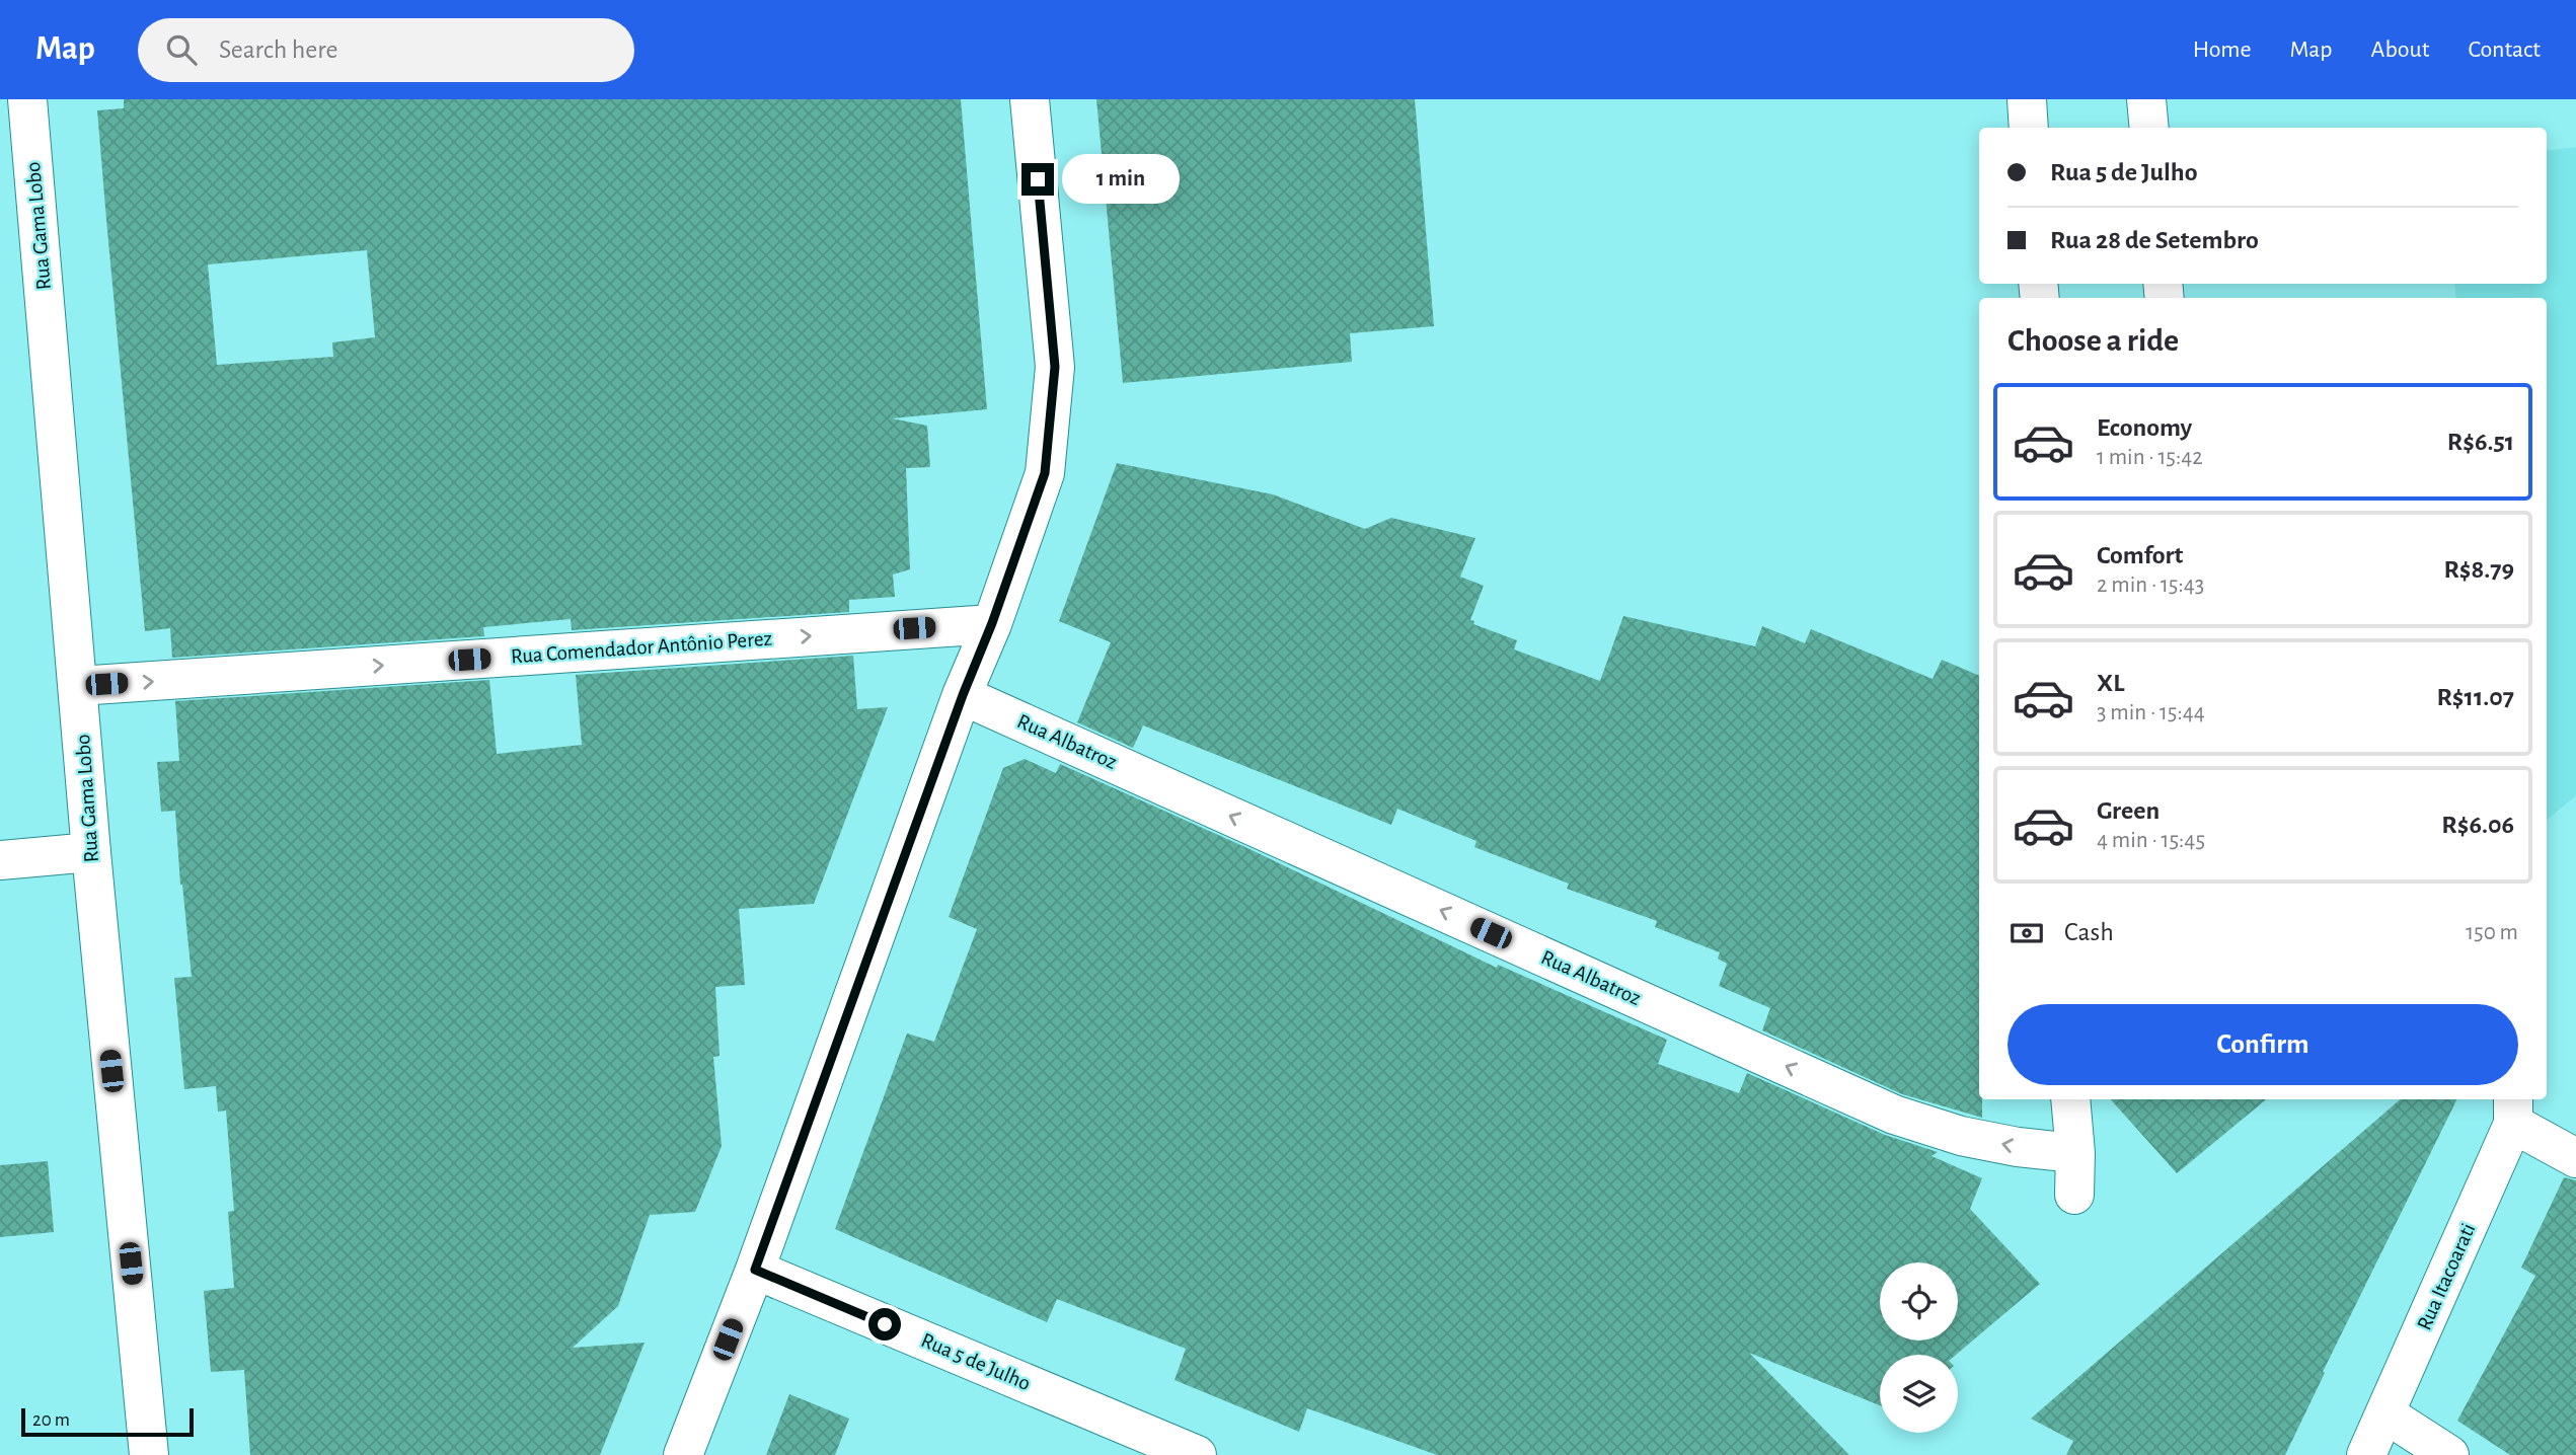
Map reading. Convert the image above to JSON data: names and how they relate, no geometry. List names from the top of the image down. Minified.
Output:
{"streets":{"street":["Rua Gama Lobo","Rua Comendador Antônio Perez","Rua Albatroz","Rua Itacoarati","Rua 5 de Julho"]},"crossings":[["Rua Gama Lobo","Rua Comendador Antônio Perez"]],"one_way":["Rua Comendador Antônio Perez","Rua Albatroz"],"scale_bar":"20 m","page":{"header":"Map","search":"Search here","nav":["Home","Map","About","Contact"],"banner":["Rua 5 de Julho","Rua 28 de Setembro"],"bubble":"1 min","heading":"Choose a ride","list":[{"name":"Economy","note":"1 min · 15:42","value":"R$6.51"},{"name":"Comfort","note":"2 min · 15:43","value":"R$8.79"},{"name":"XL","note":"3 min · 15:44","value":"R$11.07"},{"name":"Green","note":"4 min · 15:45","value":"R$6.06"}],"pay":["Cash","150 m"],"buttons":"Confirm","scale":"20 m"}}
